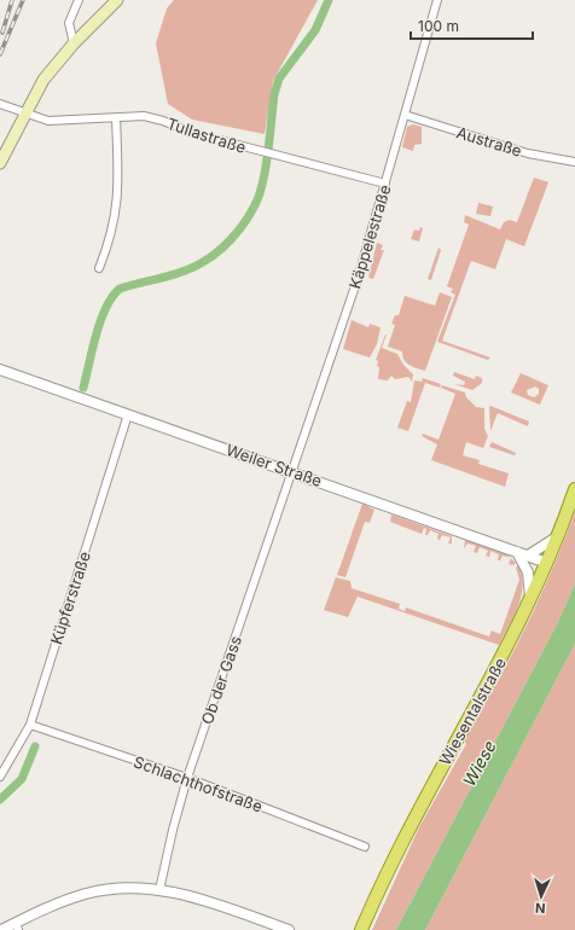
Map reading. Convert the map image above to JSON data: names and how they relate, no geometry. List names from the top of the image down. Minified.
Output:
{"streets":{"main road":["Wiesentalstraße"],"street":["Tullastraße","Austraße","Käppelestraße","Weiler Straße","Küpferstraße","Ob der Gass","Schlachthofstraße"]},"crossings":[["Tullastraße","Käppelestraße"],["Austraße","Käppelestraße"],["Käppelestraße","Weiler Straße"],["Käppelestraße","Ob der Gass"],["Weiler Straße","Küpferstraße"],["Weiler Straße","Ob der Gass"],["Weiler Straße","Wiesentalstraße"],["Küpferstraße","Schlachthofstraße"],["Ob der Gass","Schlachthofstraße"]],"water":["Wiese"],"scale_bar":"100 m","north":"bottom"}
